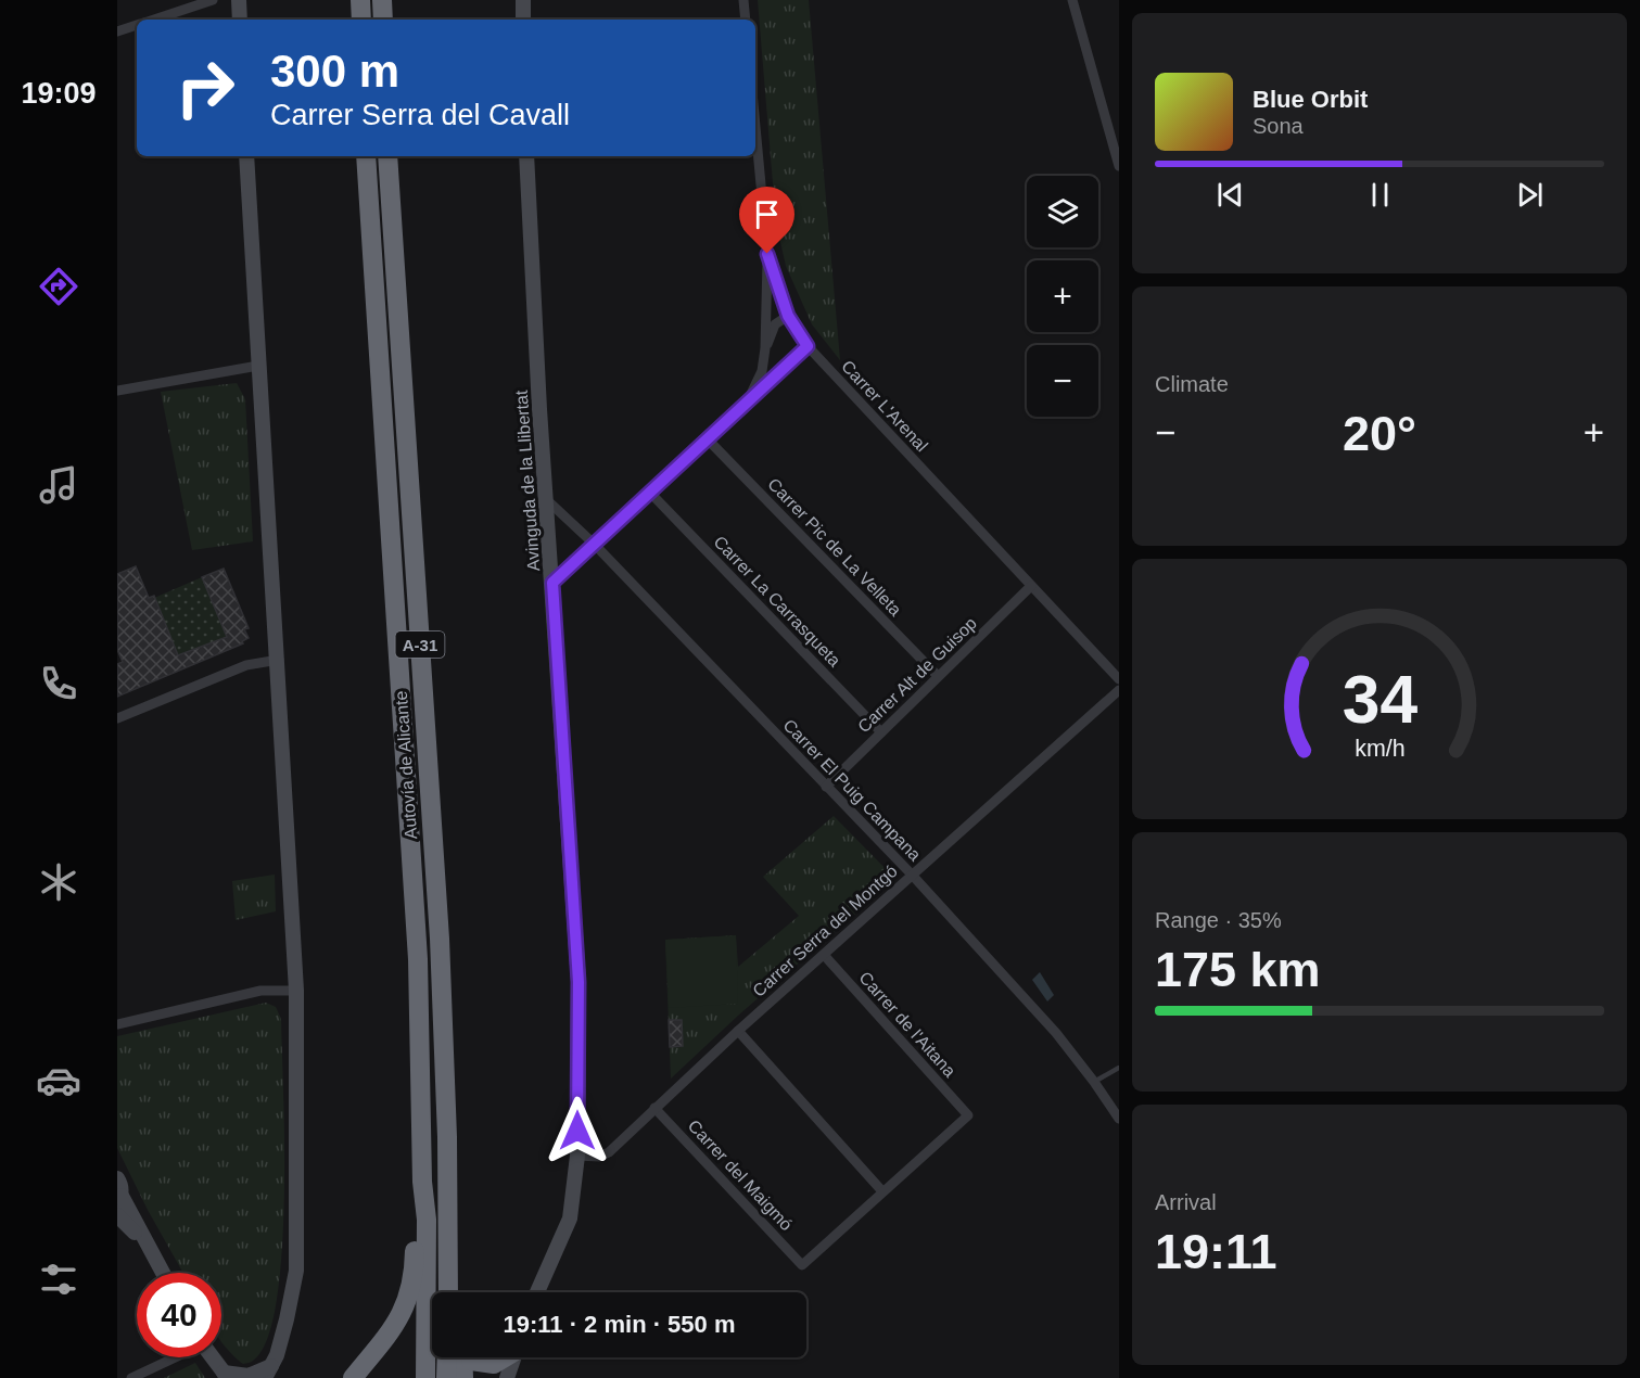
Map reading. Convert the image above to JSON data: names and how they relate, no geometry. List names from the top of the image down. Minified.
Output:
{"streets":{"highway":["A-31","Autovía de Alicante"],"street":["Carrer L'Arenal","Avinguda de la Llibertat","Carrer Pic de La Velleta","Carrer La Carrasqueta","Carrer Alt de Guisop","Carrer El Puig Campana","Carrer Serra del Montgó","Carrer de l'Aitana","Carrer del Maigmó"]},"crossings":[["Carrer L'Arenal","Carrer Alt de Guisop"],["Avinguda de la Llibertat","Carrer El Puig Campana"],["Avinguda de la Llibertat","Carrer Serra del Montgó"],["Carrer Pic de La Velleta","Carrer Alt de Guisop"],["Carrer La Carrasqueta","Carrer Alt de Guisop"],["Carrer Alt de Guisop","Carrer El Puig Campana"],["Carrer El Puig Campana","Carrer Serra del Montgó"],["Carrer Serra del Montgó","Carrer de l'Aitana"],["Carrer Serra del Montgó","Carrer del Maigmó"],["Carrer de l'Aitana","Carrer del Maigmó"]],"page":{"tabs":"19:09","turn":["300 m","Carrer Serra del Cavall"],"song":["Blue Orbit","Sona"],"map_buttons":["+","−"],"tile":["Climate",["Range · 35%","175 km"],["Arrival","19:11"]],"heat":["−","20°","+"],"limit":"40","trip":"19:11 · 2 min · 550 m","gauge":["34","km/h"]}}
